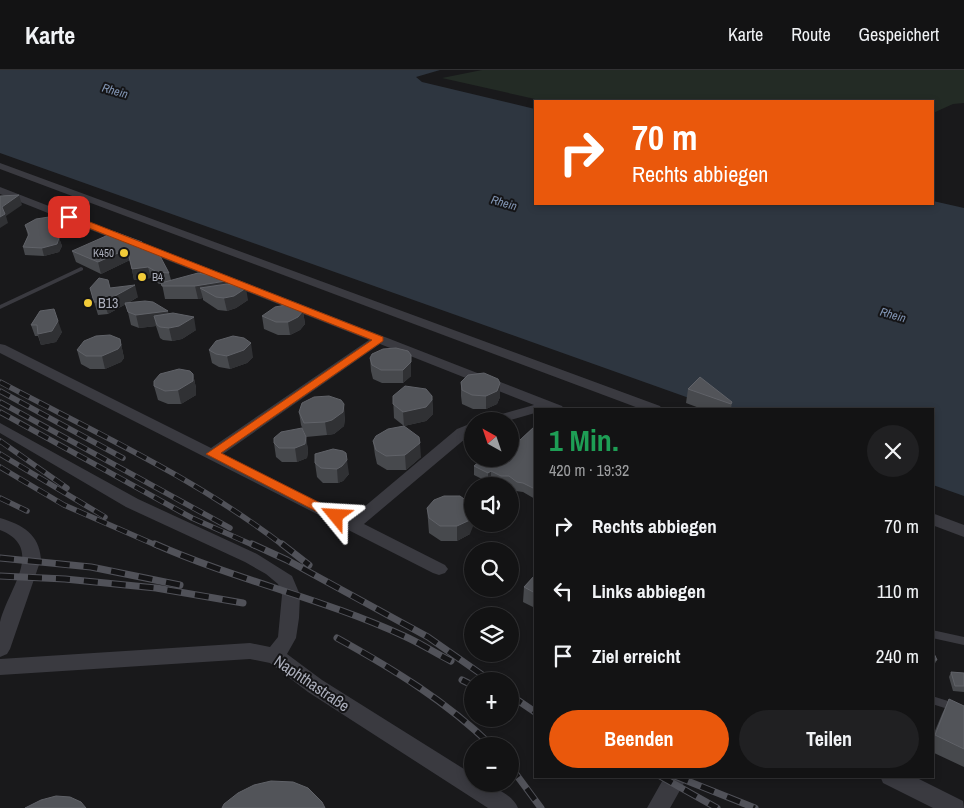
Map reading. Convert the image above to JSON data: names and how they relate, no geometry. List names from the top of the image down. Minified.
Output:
{"streets":{"street":["Naphthastraße"]},"water":["Rhein"],"places":["K450","B4","B13"],"north":"top left","page":{"header":"Karte","nav":["Karte","Route","Gespeichert"],"turn":["70 m","Rechts abbiegen"],"heading":["1 Min.","420 m · 19:32"],"map_buttons":["+","−"],"list":[{"name":"Rechts abbiegen","value":"70 m"},{"name":"Links abbiegen","value":"110 m"},{"name":"Ziel erreicht","value":"240 m"}],"buttons":["Beenden","Teilen"]}}
